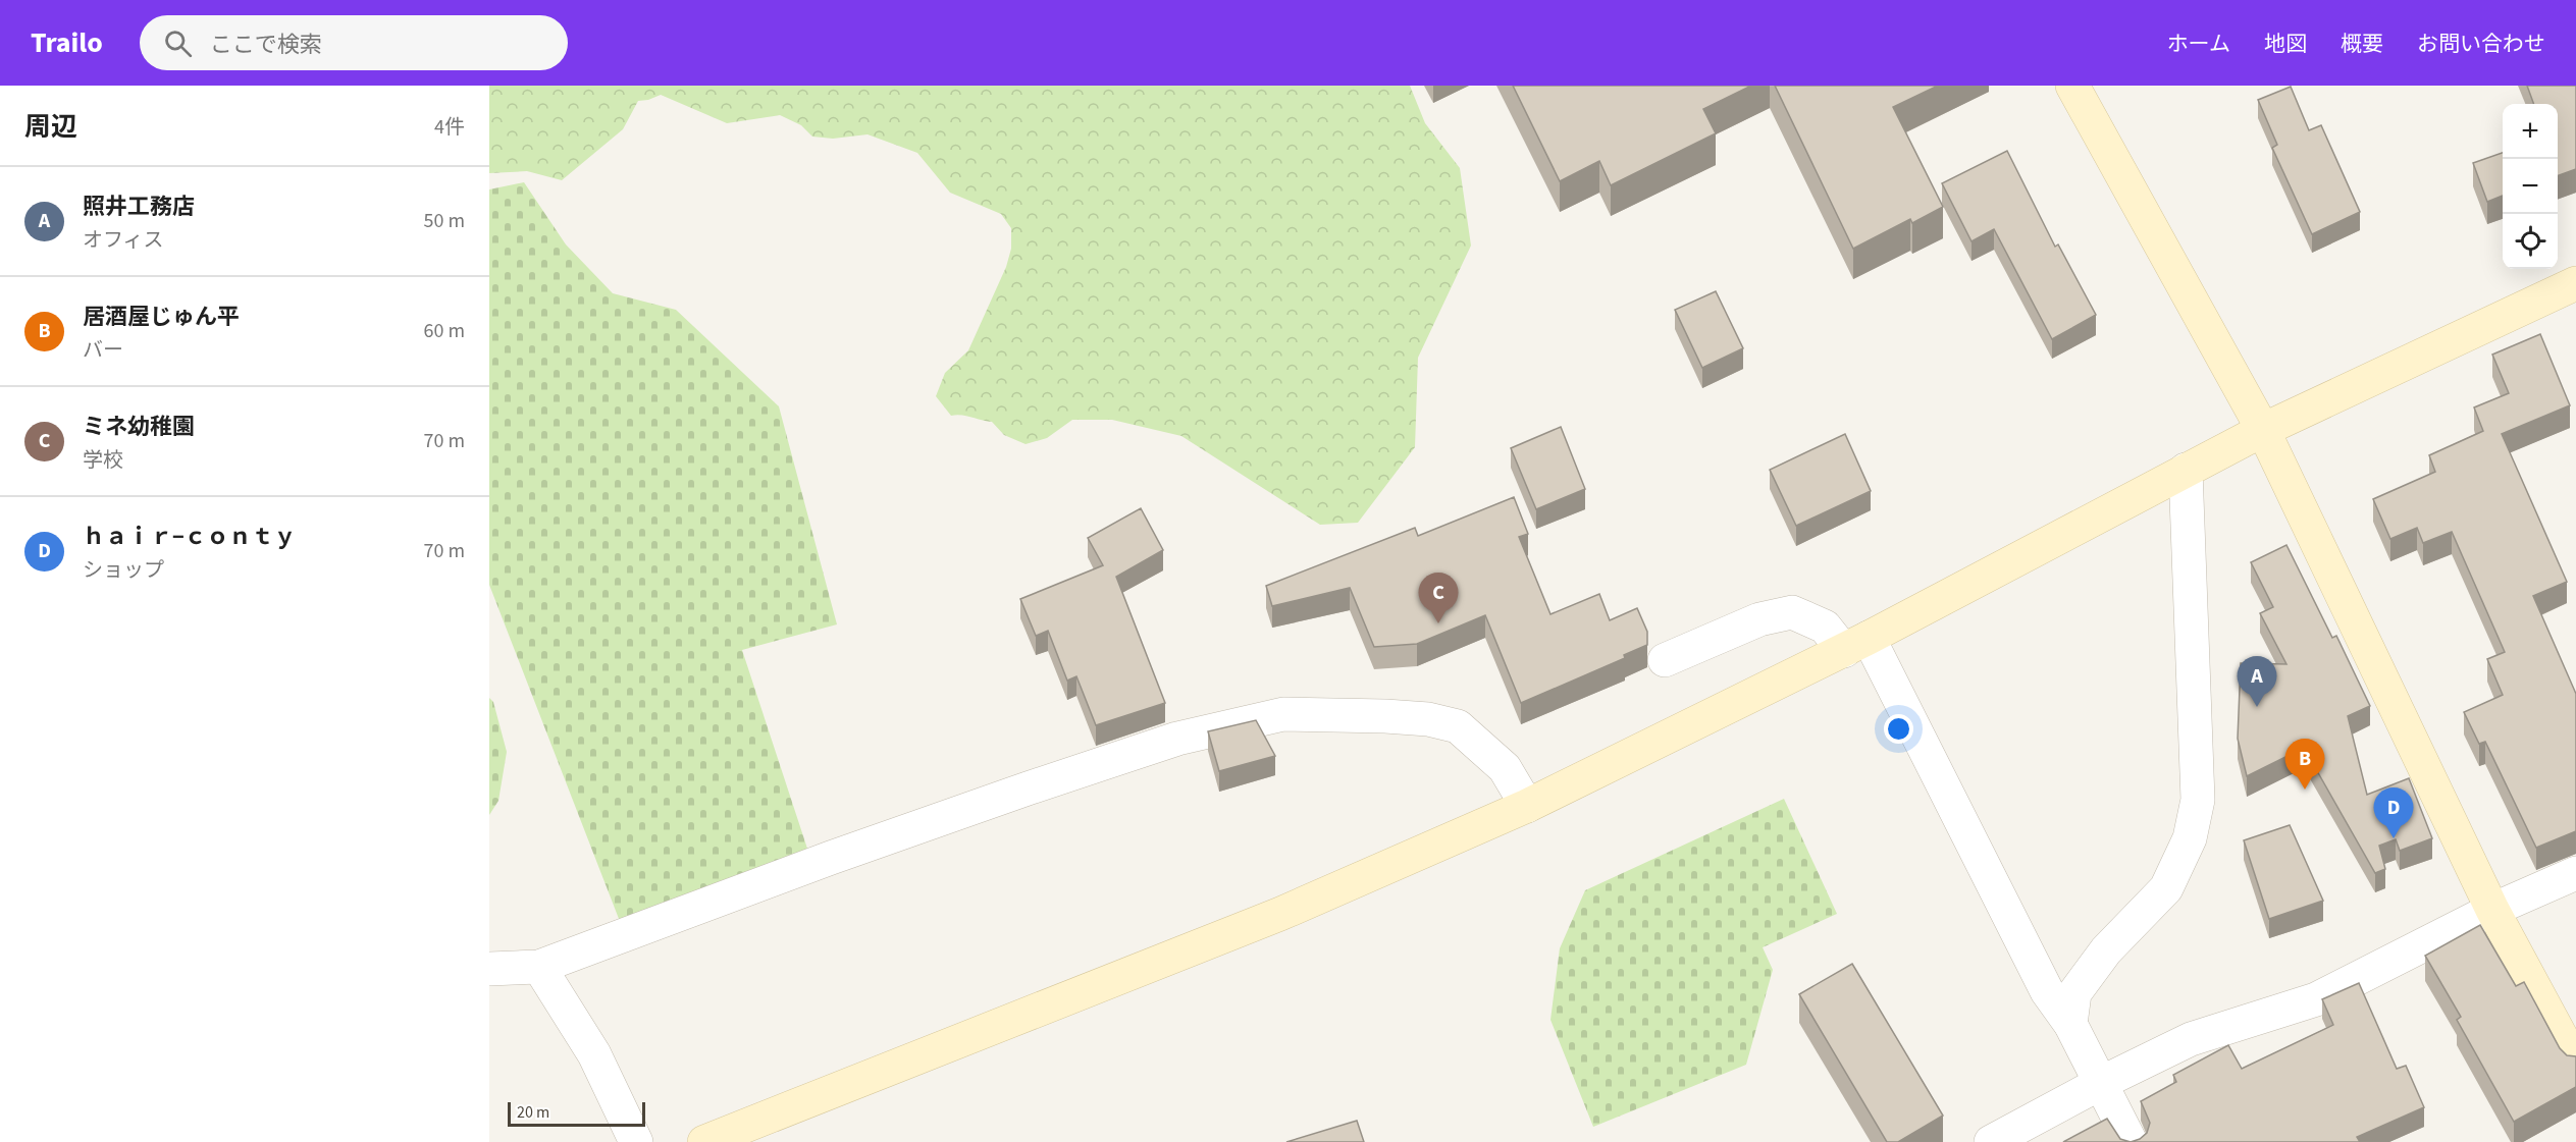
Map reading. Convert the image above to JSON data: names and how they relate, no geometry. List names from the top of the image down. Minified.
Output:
{"scale_bar":"20 m","page":{"header":"Trailo","search":"ここで検索","nav":["ホーム","地図","概要","お問い合わせ"],"heading":["周辺","4件"],"map_buttons":["+","−"],"list":[{"mark":"A","name":"照井工務店","note":"オフィス","value":"50 m"},{"mark":"B","name":"居酒屋じゅん平","note":"バー","value":"60 m"},{"mark":"C","name":"ミネ幼稚園","note":"学校","value":"70 m"},{"mark":"D","name":"ｈａｉｒ−ｃｏｎｔｙ","note":"ショップ","value":"70 m"}],"pins":["C","A","B","D"],"scale":"20 m"}}
